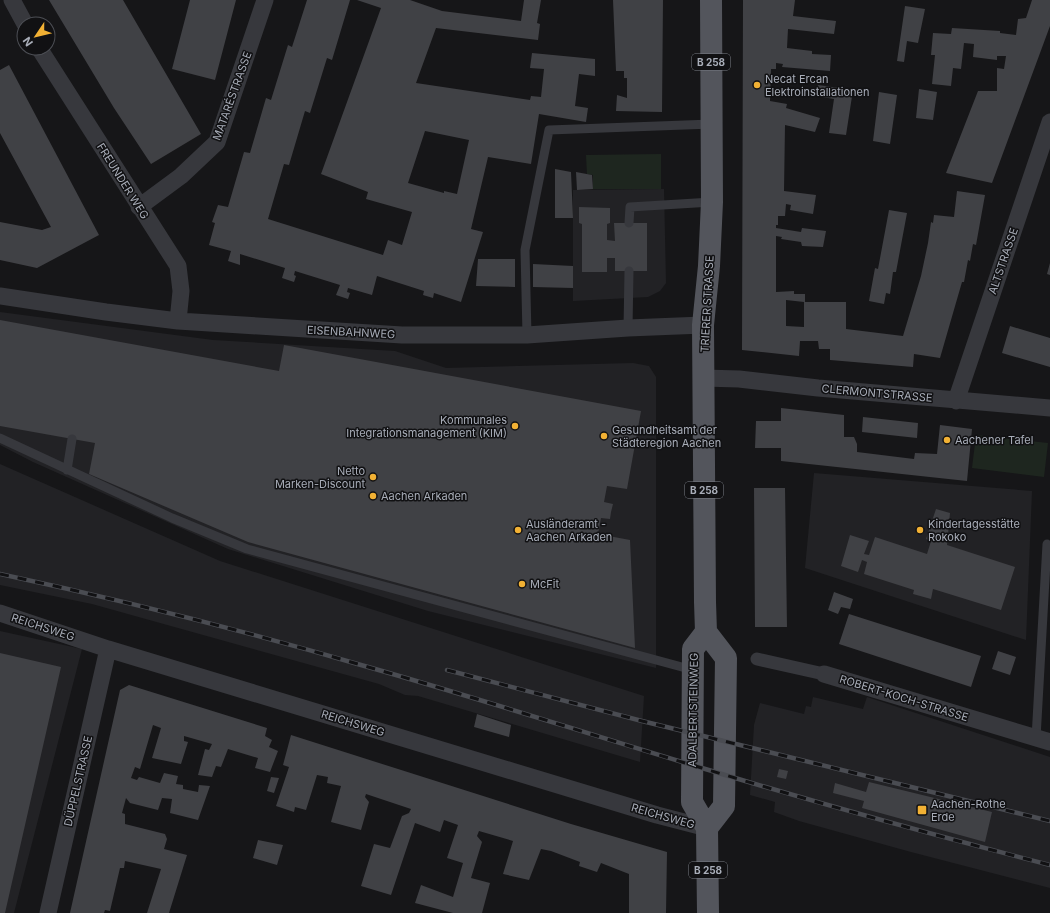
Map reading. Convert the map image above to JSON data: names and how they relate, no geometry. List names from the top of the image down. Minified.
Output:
{"streets":{"main road":["B 258","TRIERER STRASSE","ADALBERTSTEINWEG"],"street":["MATARÉSTRASSE","FREUNDER WEG","ALTSTRASSE","EISENBAHNWEG","CLERMONTSTRASSE","REICHSWEG","ROBERT-KOCH-STRASSE","DÜPPELSTRASSE"]},"crossings":[["MATARÉSTRASSE","FREUNDER WEG"],["FREUNDER WEG","EISENBAHNWEG"],["ALTSTRASSE","CLERMONTSTRASSE"],["TRIERER STRASSE","EISENBAHNWEG"],["TRIERER STRASSE","CLERMONTSTRASSE"],["TRIERER STRASSE","ADALBERTSTEINWEG"],["REICHSWEG","ADALBERTSTEINWEG"],["REICHSWEG","DÜPPELSTRASSE"]],"places":{"other":["Necat Ercan Elektroinstallationen","Kommunales Integrationsmanagement (KIM)","Gesundheitsamt der Städteregion Aachen","Aachener Tafel","Netto Marken-Discount","Aachen Arkaden","Ausländeramt - Aachen Arkaden","Kindertagesstätte Rokoko","McFit"],"transit":["Aachen-Rothe Erde"]},"north":"bottom left"}
